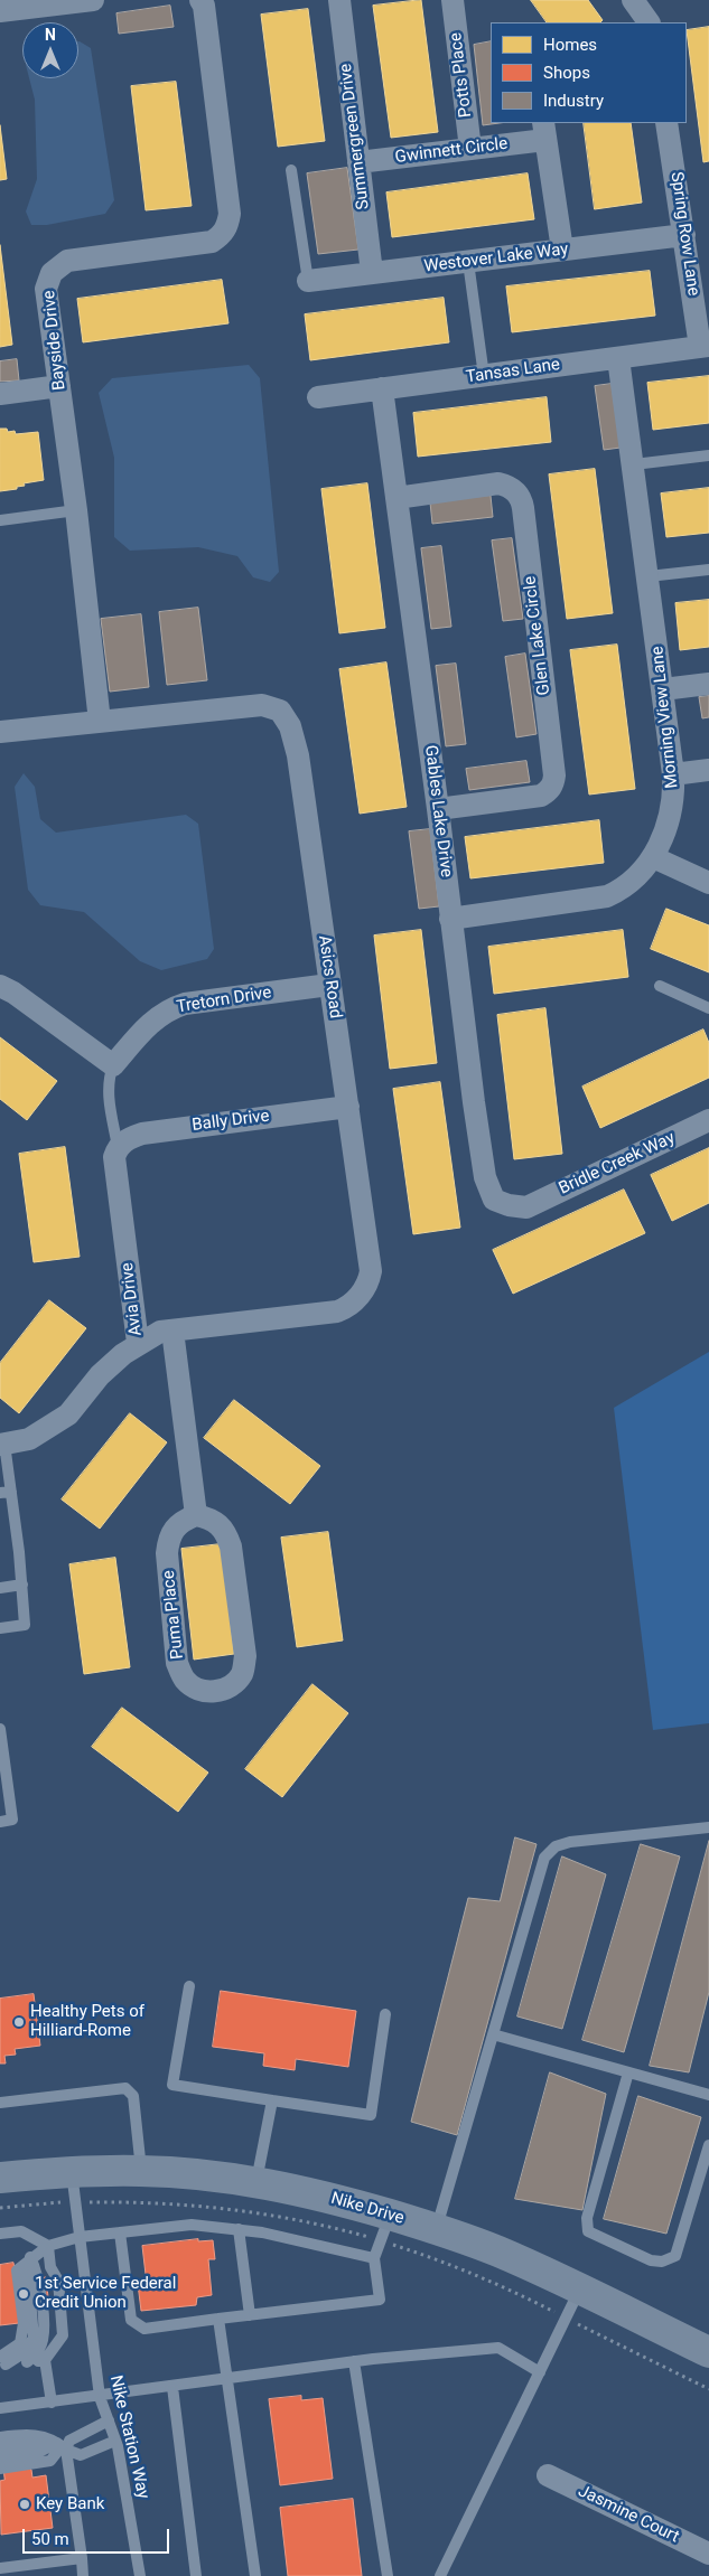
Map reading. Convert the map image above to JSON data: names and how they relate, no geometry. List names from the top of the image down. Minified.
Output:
{"streets":{"street":["Potts Place","Summergreen Drive","Gwinnett Circle","Spring Row Lane","Westover Lake Way","Bayside Drive","Tansas Lane","Glen Lake Circle","Morning View Lane","Gables Lake Drive","Asics Road","Tretorn Drive","Bally Drive","Bridle Creek Way","Avia Drive","Puma Place","Nike Drive","Jasmine Court"],"lane":["Nike Station Way"]},"crossings":[["Potts Place","Gwinnett Circle"],["Summergreen Drive","Gwinnett Circle"],["Summergreen Drive","Westover Lake Way"],["Gwinnett Circle","Westover Lake Way"],["Spring Row Lane","Westover Lake Way"],["Spring Row Lane","Tansas Lane"],["Bayside Drive","Asics Road"],["Tansas Lane","Morning View Lane"],["Tansas Lane","Gables Lake Drive"],["Glen Lake Circle","Gables Lake Drive"],["Morning View Lane","Gables Lake Drive"],["Gables Lake Drive","Bridle Creek Way"],["Asics Road","Tretorn Drive"],["Asics Road","Bally Drive"],["Asics Road","Avia Drive"],["Bally Drive","Avia Drive"],["Nike Drive","Nike Station Way"]],"places":["Healthy Pets of Hilliard-Rome","1st Service Federal Credit Union","Key Bank"],"legend":["Homes","Shops","Industry"],"scale_bar":"50 m","north":"top"}
